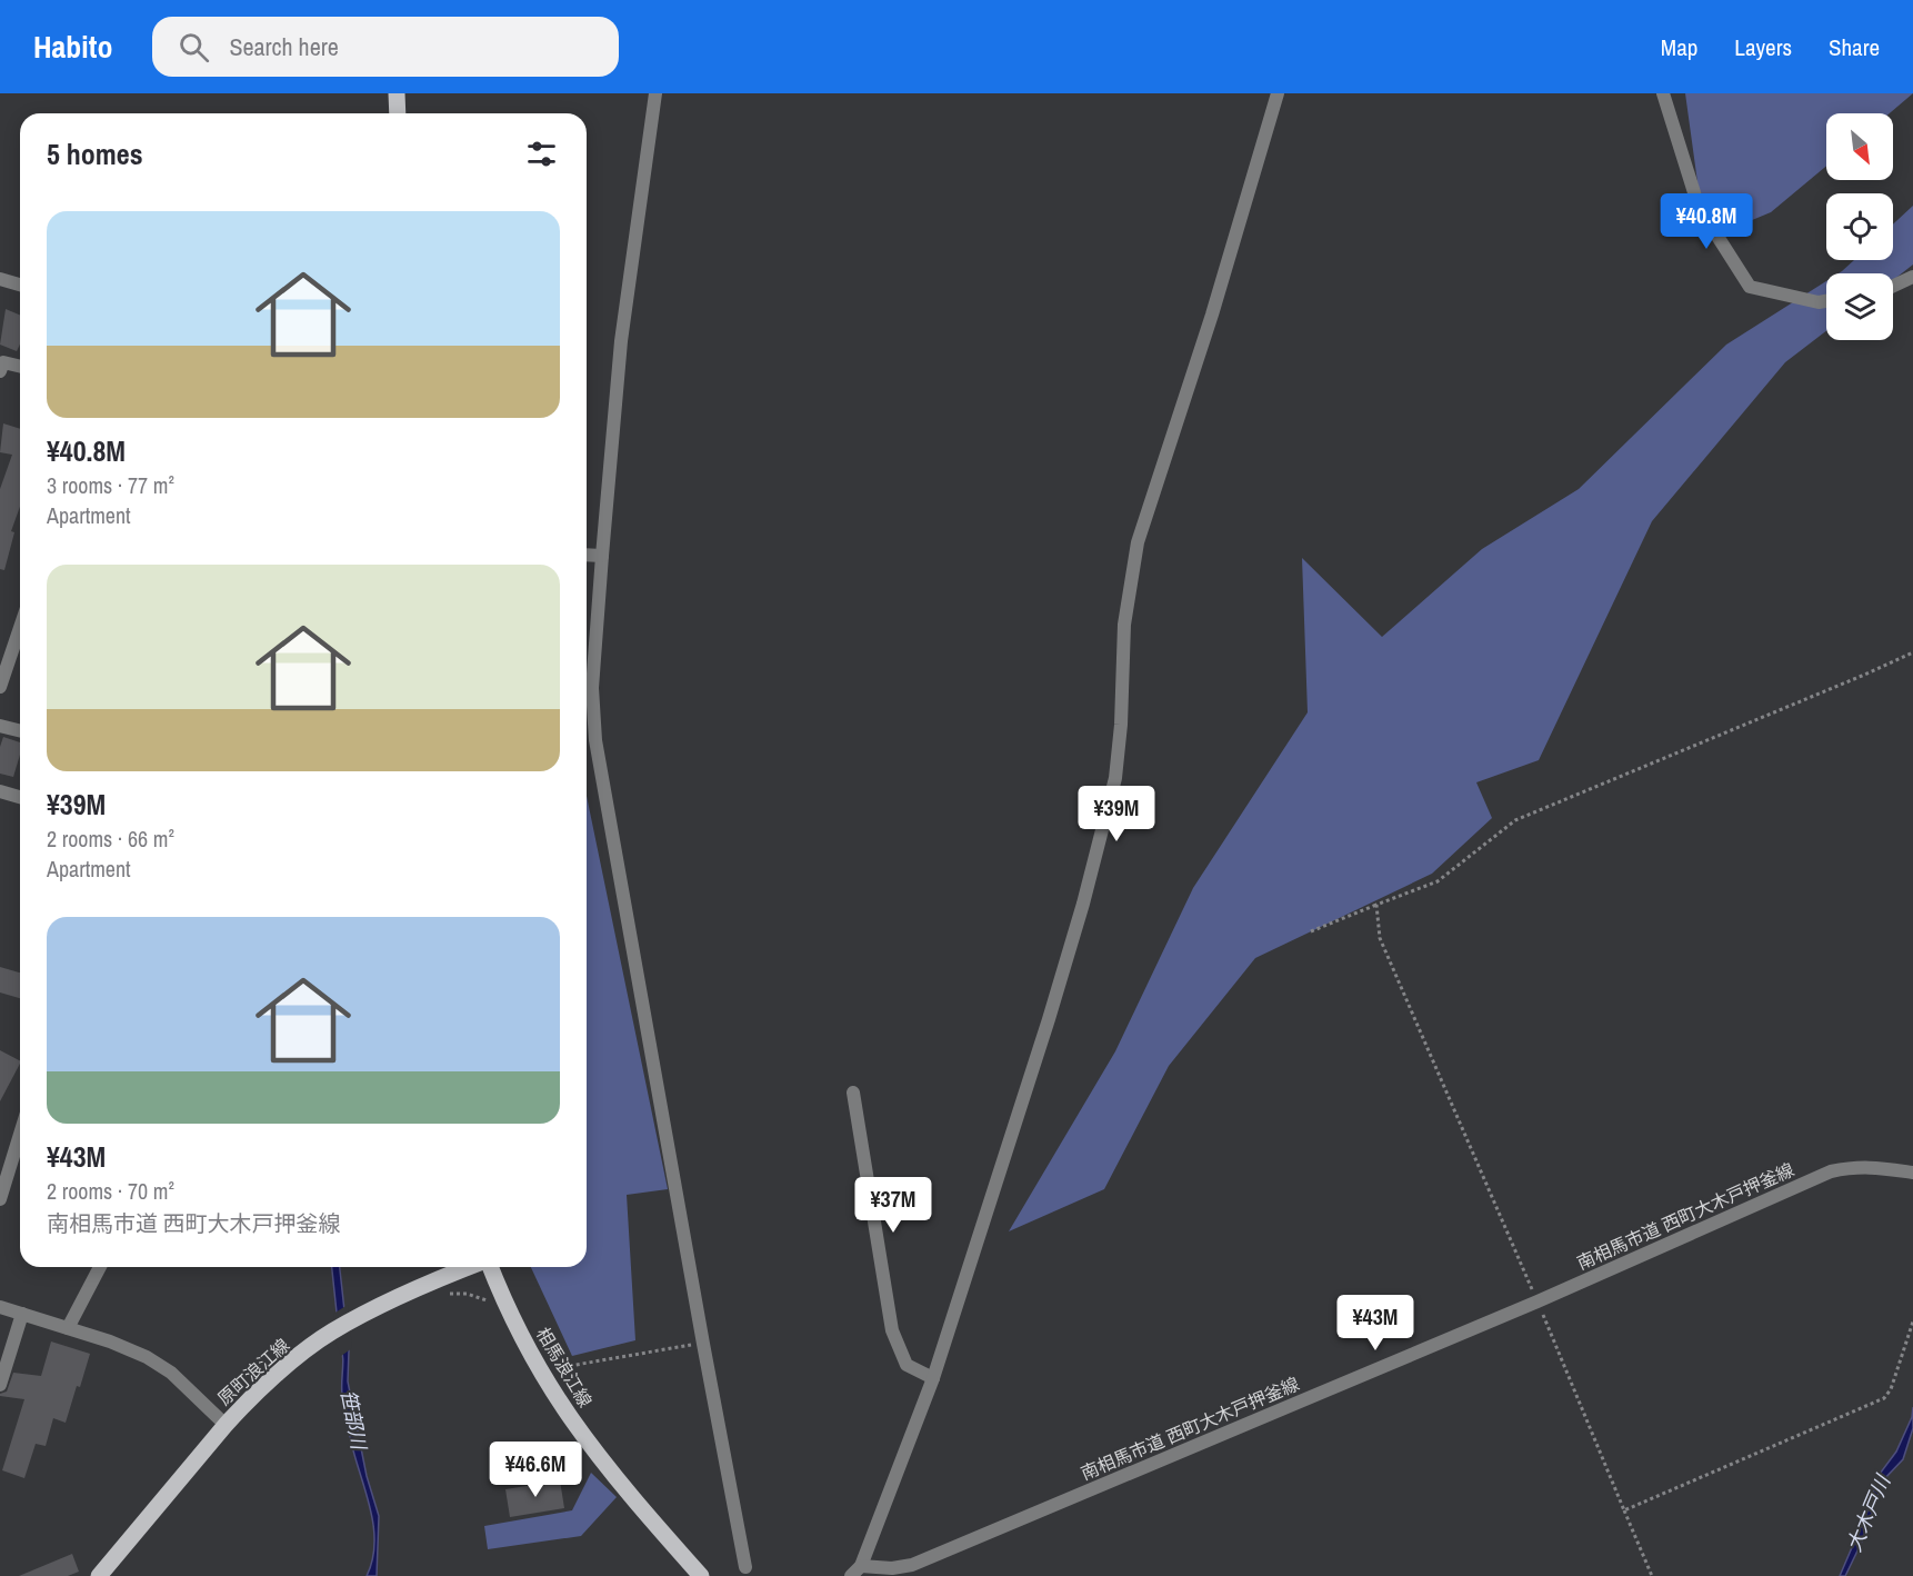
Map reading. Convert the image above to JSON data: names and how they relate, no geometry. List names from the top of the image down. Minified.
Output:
{"streets":{"main road":["相馬浪江線","原町浪江線"],"street":["南相馬市道 西町大木戸押釜線"]},"water":["笹部川","大木戸川"],"north":"bottom right","page":{"header":"Habito","search":"Search here","nav":["Map","Layers","Share"],"heading":"5 homes","price":["¥40.8M","¥39M","¥37M","¥43M","¥46.6M"],"list":[{"name":"¥40.8M","note":"3 rooms · 77 m² · Apartment"},{"name":"¥39M","note":"2 rooms · 66 m² · Apartment"},{"name":"¥43M","note":"2 rooms · 70 m² · 南相馬市道 西町大木戸押釜線"}]}}
